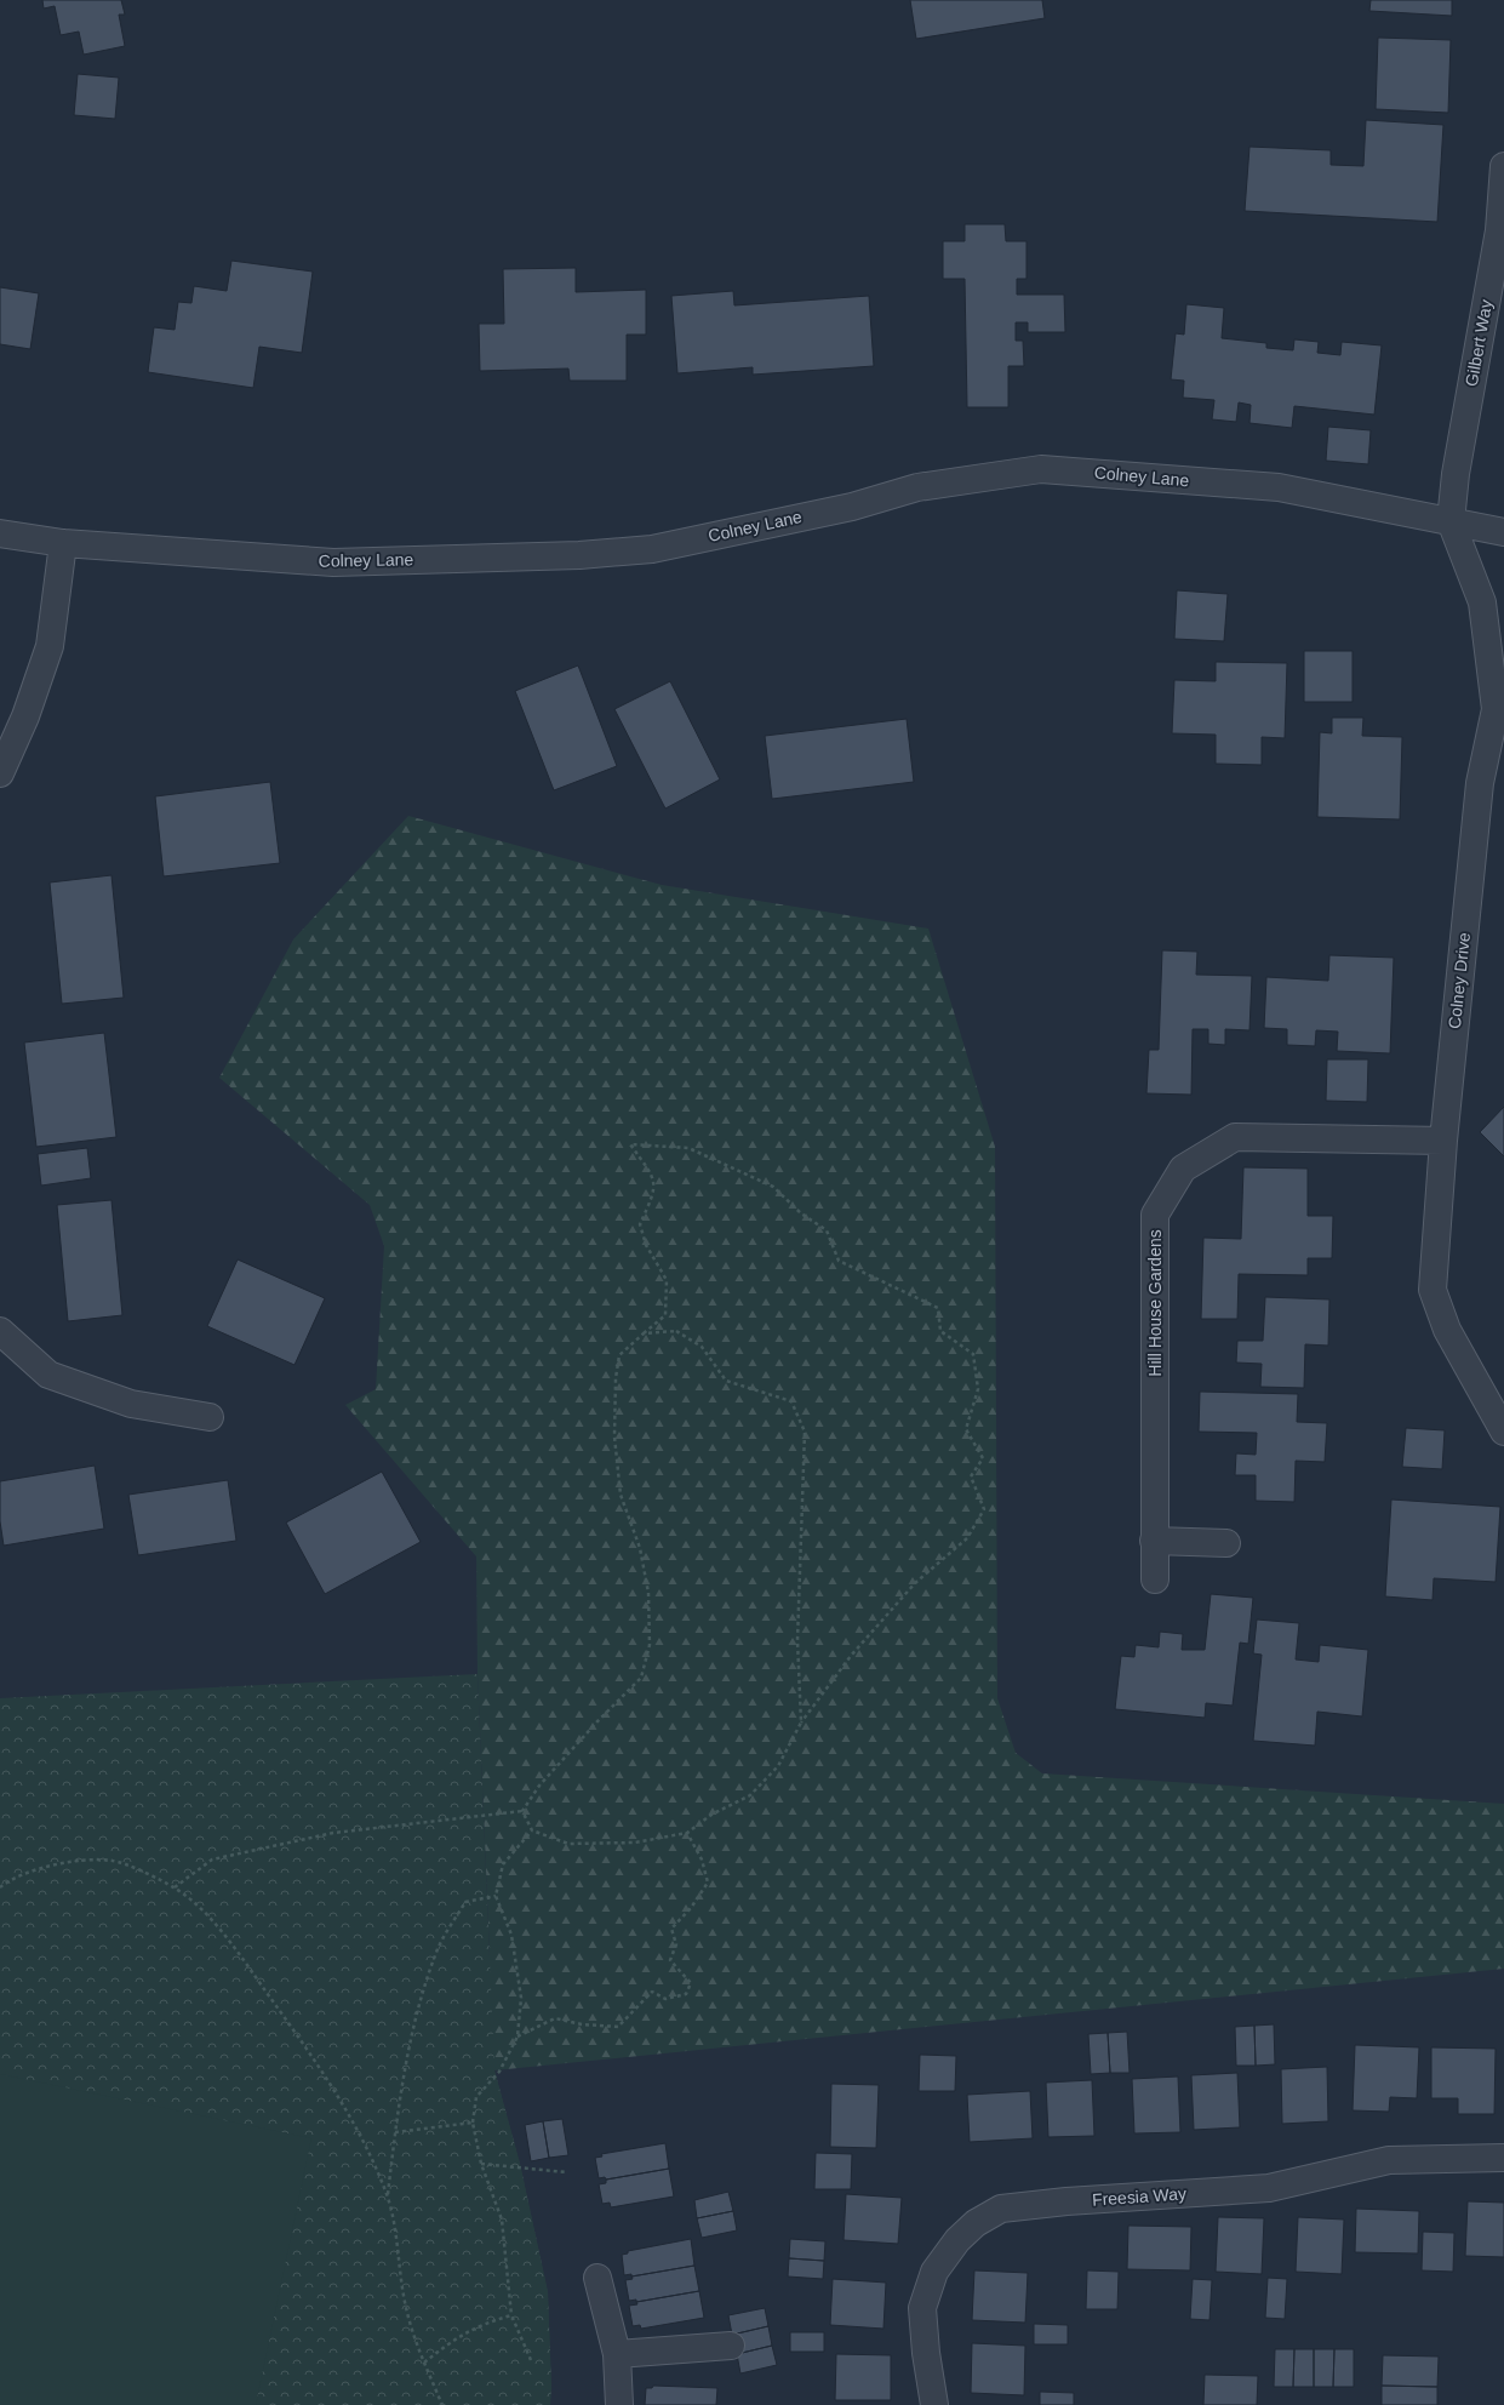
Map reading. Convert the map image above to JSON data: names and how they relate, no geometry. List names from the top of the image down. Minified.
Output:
{"streets":{"street":["Gilbert Way","Colney Lane","Colney Drive","Hill House Gardens","Freesia Way"]},"crossings":[["Gilbert Way","Colney Lane"],["Gilbert Way","Colney Drive"],["Colney Lane","Colney Drive"],["Colney Drive","Hill House Gardens"]]}
